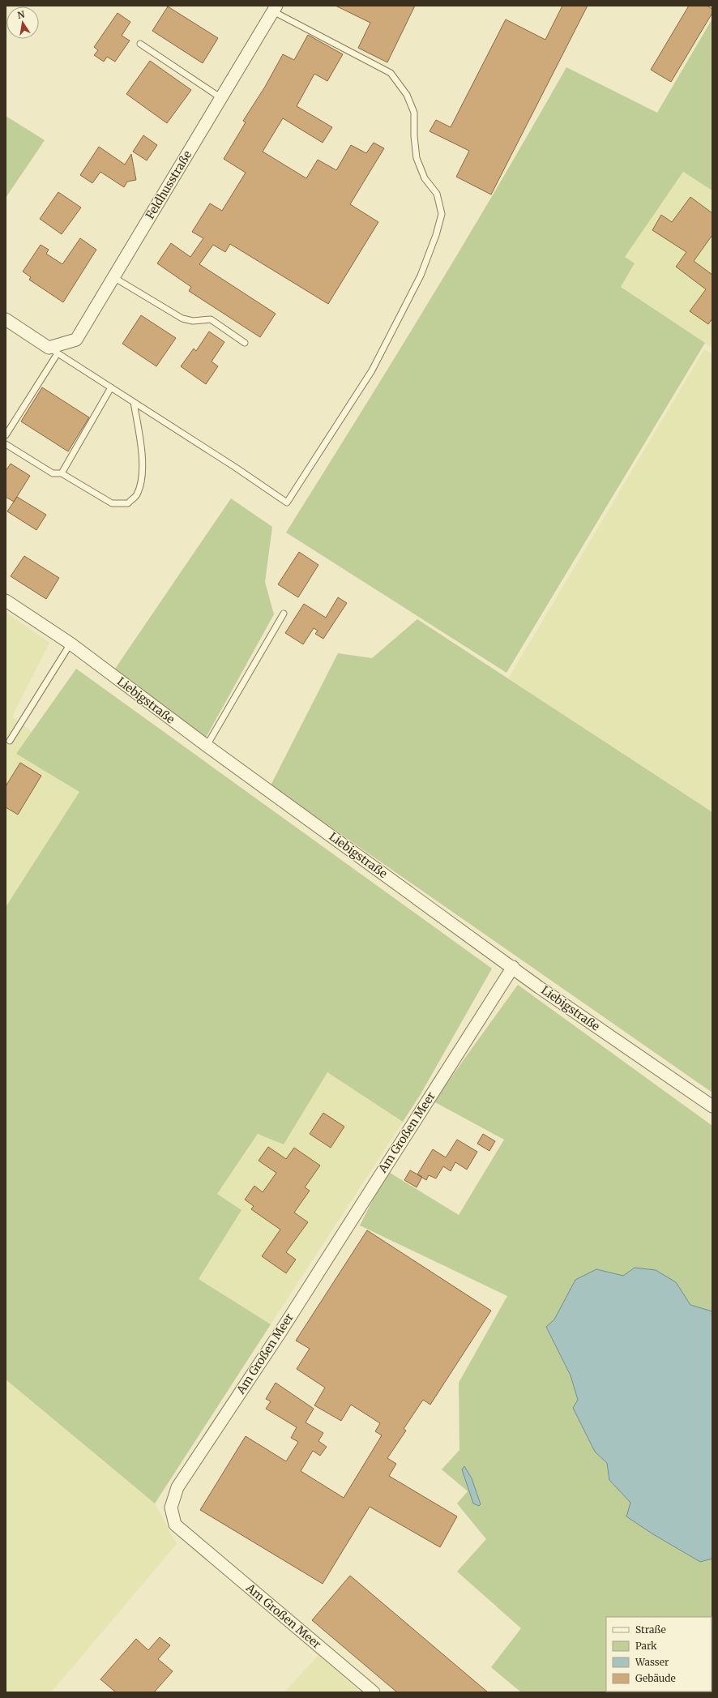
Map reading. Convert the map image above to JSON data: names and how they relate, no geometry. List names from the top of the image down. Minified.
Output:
{"streets":{"street":["Feldhusstraße","Liebigstraße","Am Großen Meer"]},"crossings":[["Liebigstraße","Am Großen Meer"]],"legend":["Straße","Park","Wasser","Gebäude"],"north":"top"}
